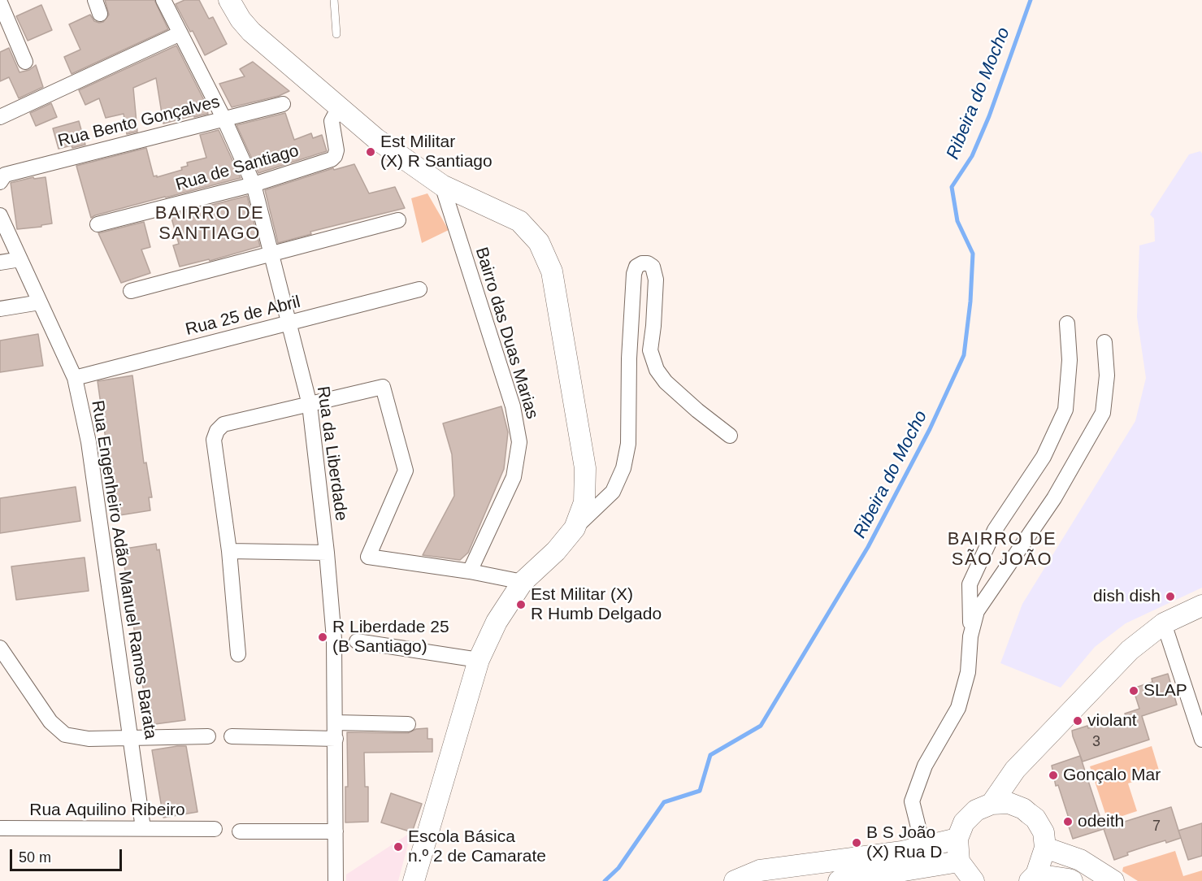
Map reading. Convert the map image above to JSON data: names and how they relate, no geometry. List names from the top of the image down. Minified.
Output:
{"streets":{"street":["Rua Bento Gonçalves","Rua de Santiago","Rua 25 de Abril","Bairro das Duas Marias","Rua da Liberdade","Rua Engenheiro Adão Manuel Ramos Barata","Rua Aquilino Ribeiro"]},"crossings":[["Rua Bento Gonçalves","Rua da Liberdade"],["Rua de Santiago","Rua da Liberdade"],["Rua 25 de Abril","Rua da Liberdade"],["Rua 25 de Abril","Rua Engenheiro Adão Manuel Ramos Barata"],["Rua Engenheiro Adão Manuel Ramos Barata","Rua Aquilino Ribeiro"]],"districts":["BAIRRO DE SANTIAGO","BAIRRO DE SÃO JOÃO"],"water":["Ribeira do Mocho"],"places":["Est Militar (X) R Santiago","dish dish","Est Militar (X) R Humb Delgado","R Liberdade 25 (B Santiago)","SLAP","violant","Gonçalo Mar","odeith","B S João (X) Rua D","Escola Básica n.º 2 de Camarate"],"house_numbers":["3","7"],"scale_bar":"50 m"}
